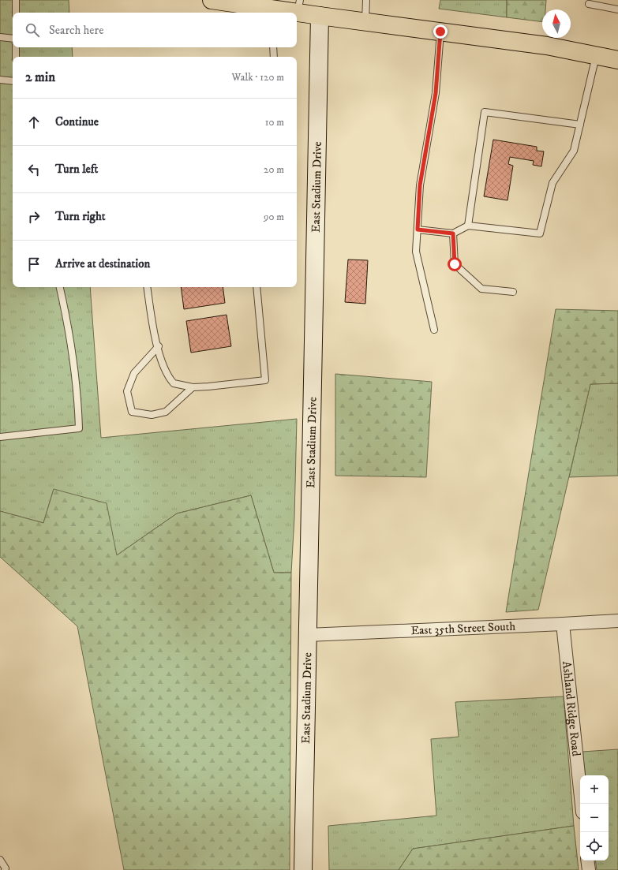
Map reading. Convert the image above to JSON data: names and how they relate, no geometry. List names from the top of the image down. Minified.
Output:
{"streets":{"main road":["East Stadium Drive"],"street":["East 35th Street South","Ashland Ridge Road"]},"crossings":[["East Stadium Drive","East 35th Street South"],["East 35th Street South","Ashland Ridge Road"]],"north":"top","page":{"search":"Search here","heading":["2 min","Walk · 120 m"],"list":[["Continue","10 m"],["Turn left","20 m"],["Turn right","90 m"],"Arrive at destination"],"map_buttons":["+","−"]}}
